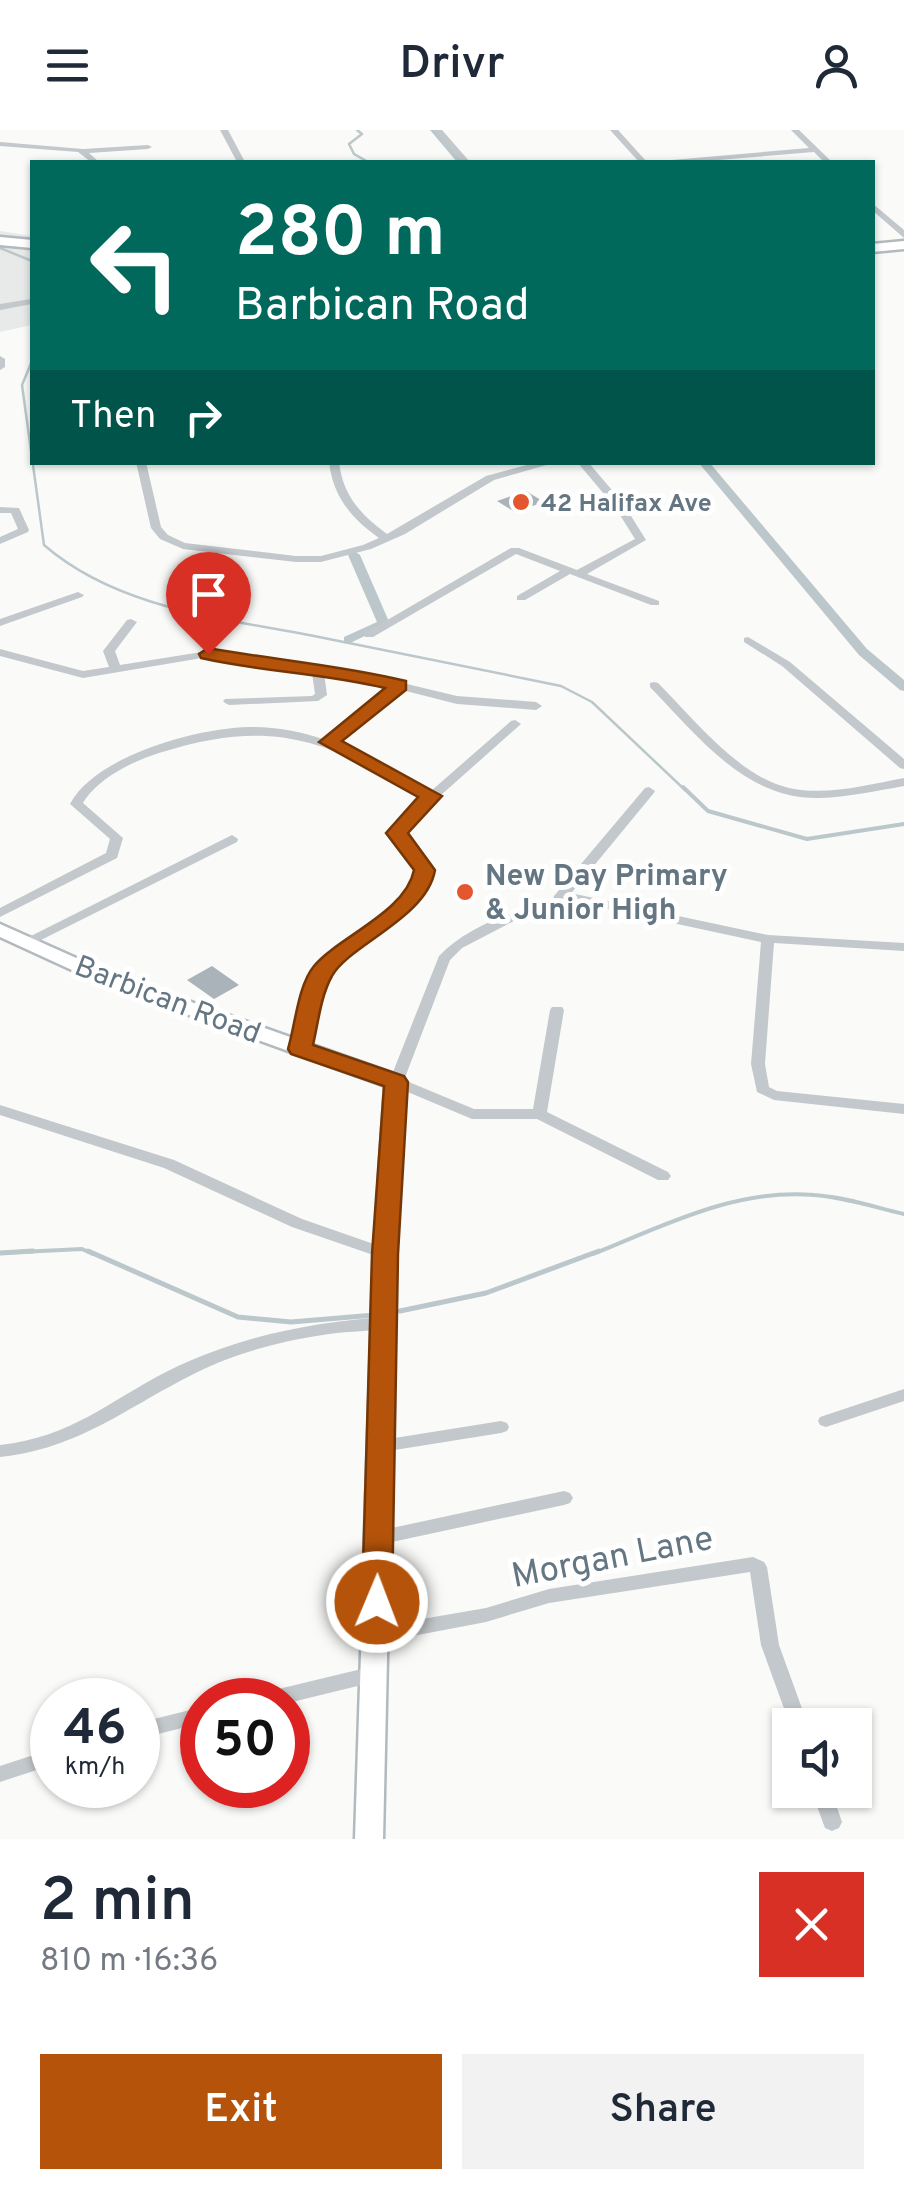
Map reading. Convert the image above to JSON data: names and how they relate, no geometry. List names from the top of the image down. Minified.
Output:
{"streets":{"main road":["Barbican Road"],"street":["Morgan Lane"]},"places":["42 Halifax Ave","New Day Primary & Junior High"],"page":{"header":"Drivr","turn":["280 m","Barbican Road"],"then":"Then","speed":"46 km/h","limit":"50","heading":["2 min","810 m · 16:36"],"buttons":["Exit","Share"]}}
